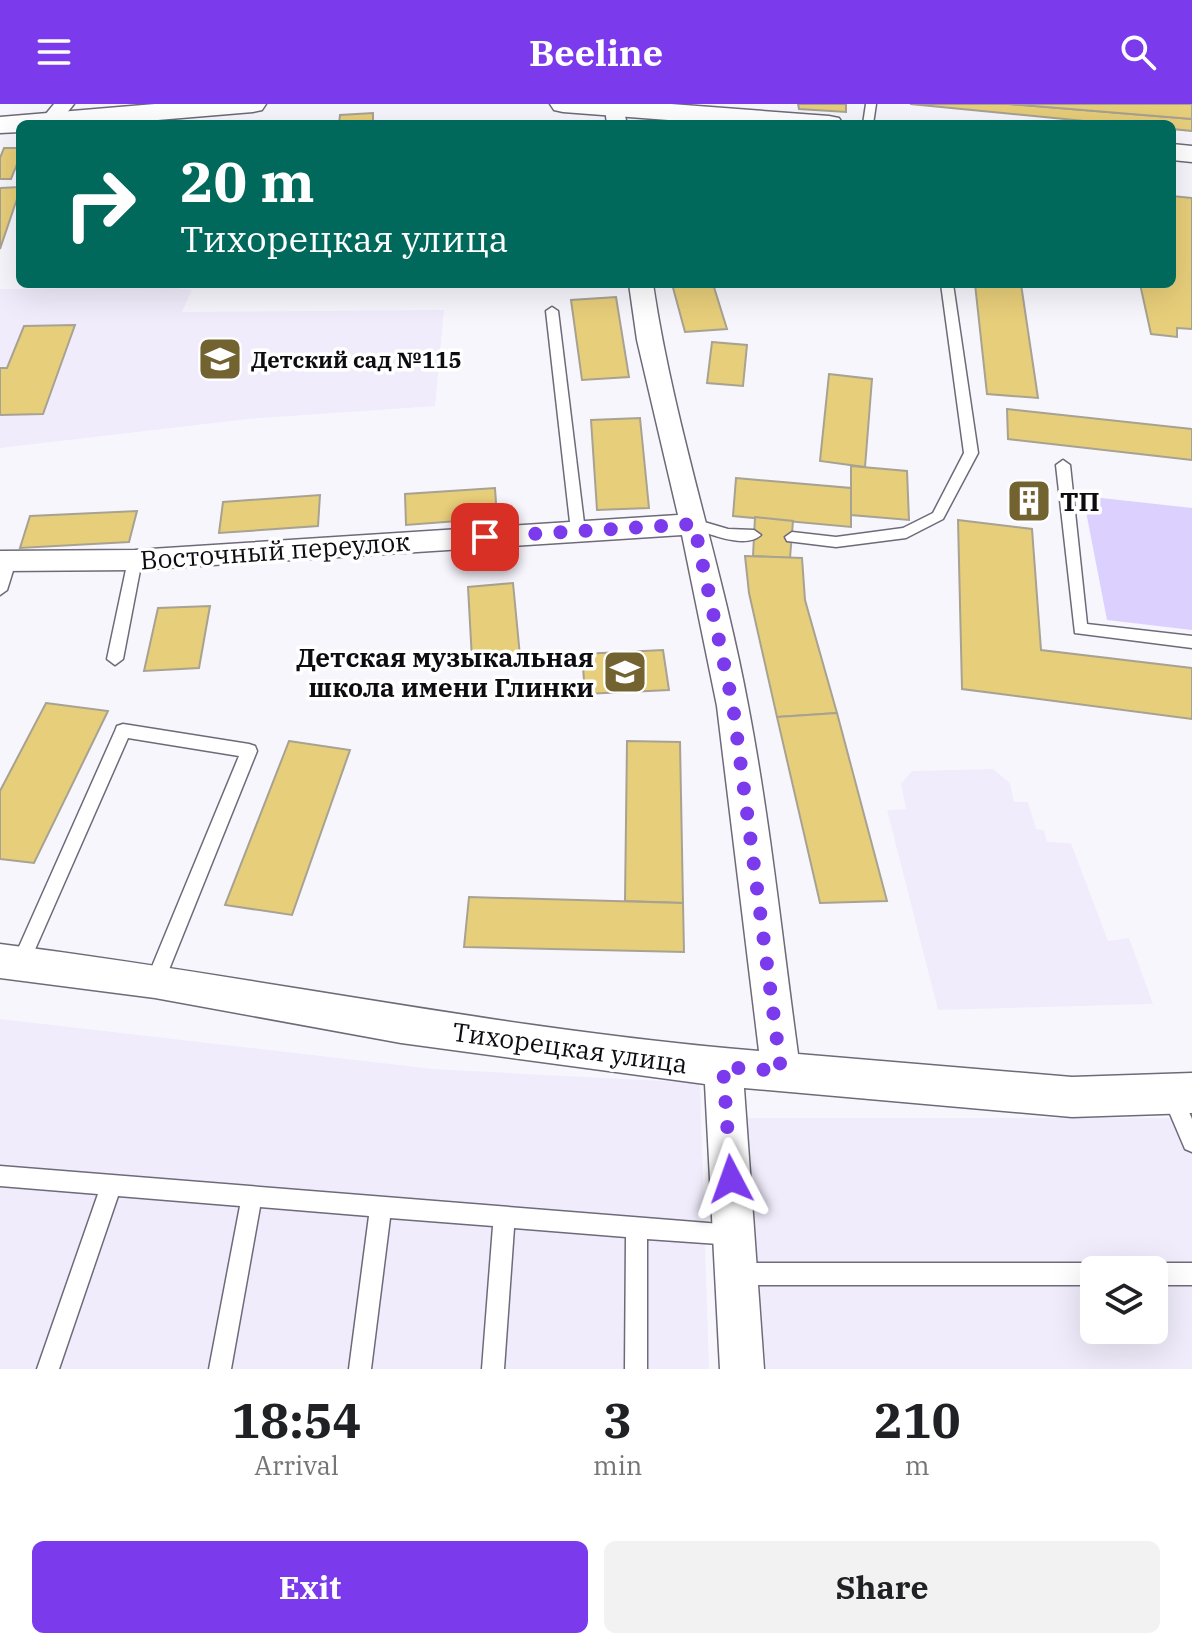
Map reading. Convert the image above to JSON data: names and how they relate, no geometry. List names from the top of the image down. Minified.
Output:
{"streets":{"street":["Восточный переулок","Тихорецкая улица"]},"places":{"school or university":["Детский сад №115","Детская музыкальная школа имени Глинки"],"building":["ТП"]},"page":{"header":"Beeline","turn":["20 m","Тихорецкая улица"],"eta":["18:54","Arrival","3","min","210","m"],"buttons":["Exit","Share"]}}
